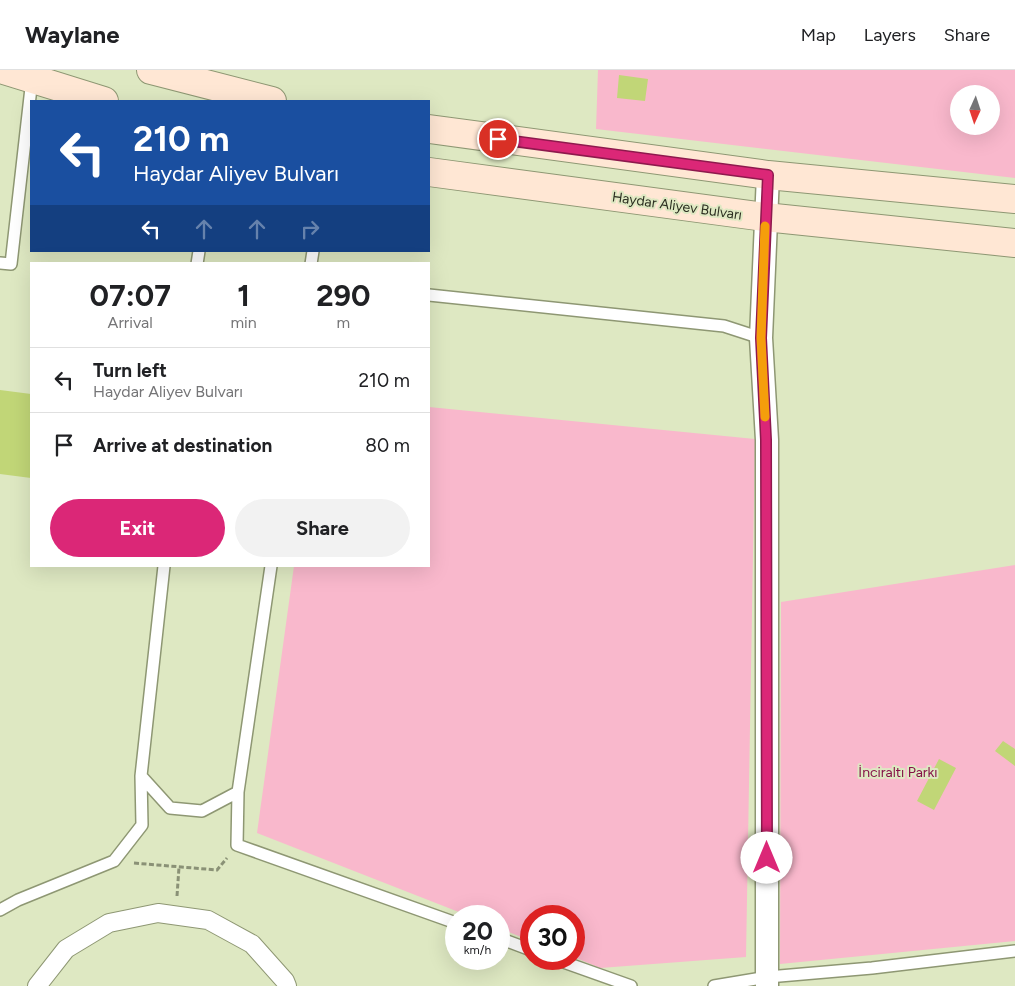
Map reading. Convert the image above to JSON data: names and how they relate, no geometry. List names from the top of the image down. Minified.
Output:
{"streets":{"main road":["Haydar Aliyev Bulvarı"]},"parks":["İnciraltı Parkı"],"north":"bottom","page":{"header":"Waylane","nav":["Map","Layers","Share"],"turn":["210 m","Haydar Aliyev Bulvarı"],"eta":["07:07","Arrival","1","min","290","m"],"list":[{"name":"Turn left","note":"Haydar Aliyev Bulvarı","value":"210 m"},{"name":"Arrive at destination","value":"80 m"}],"buttons":["Exit","Share"],"speed":"20 km/h","limit":"30"}}
